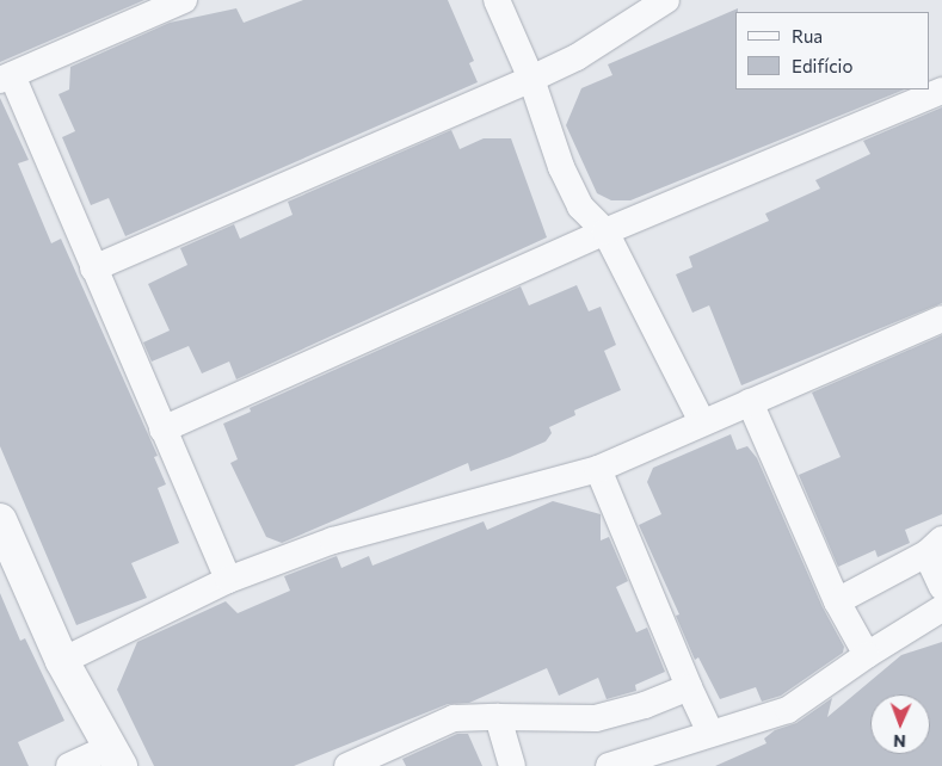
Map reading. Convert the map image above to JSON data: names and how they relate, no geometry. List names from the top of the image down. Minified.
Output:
{"legend":["Rua","Edifício"],"north":"bottom"}
